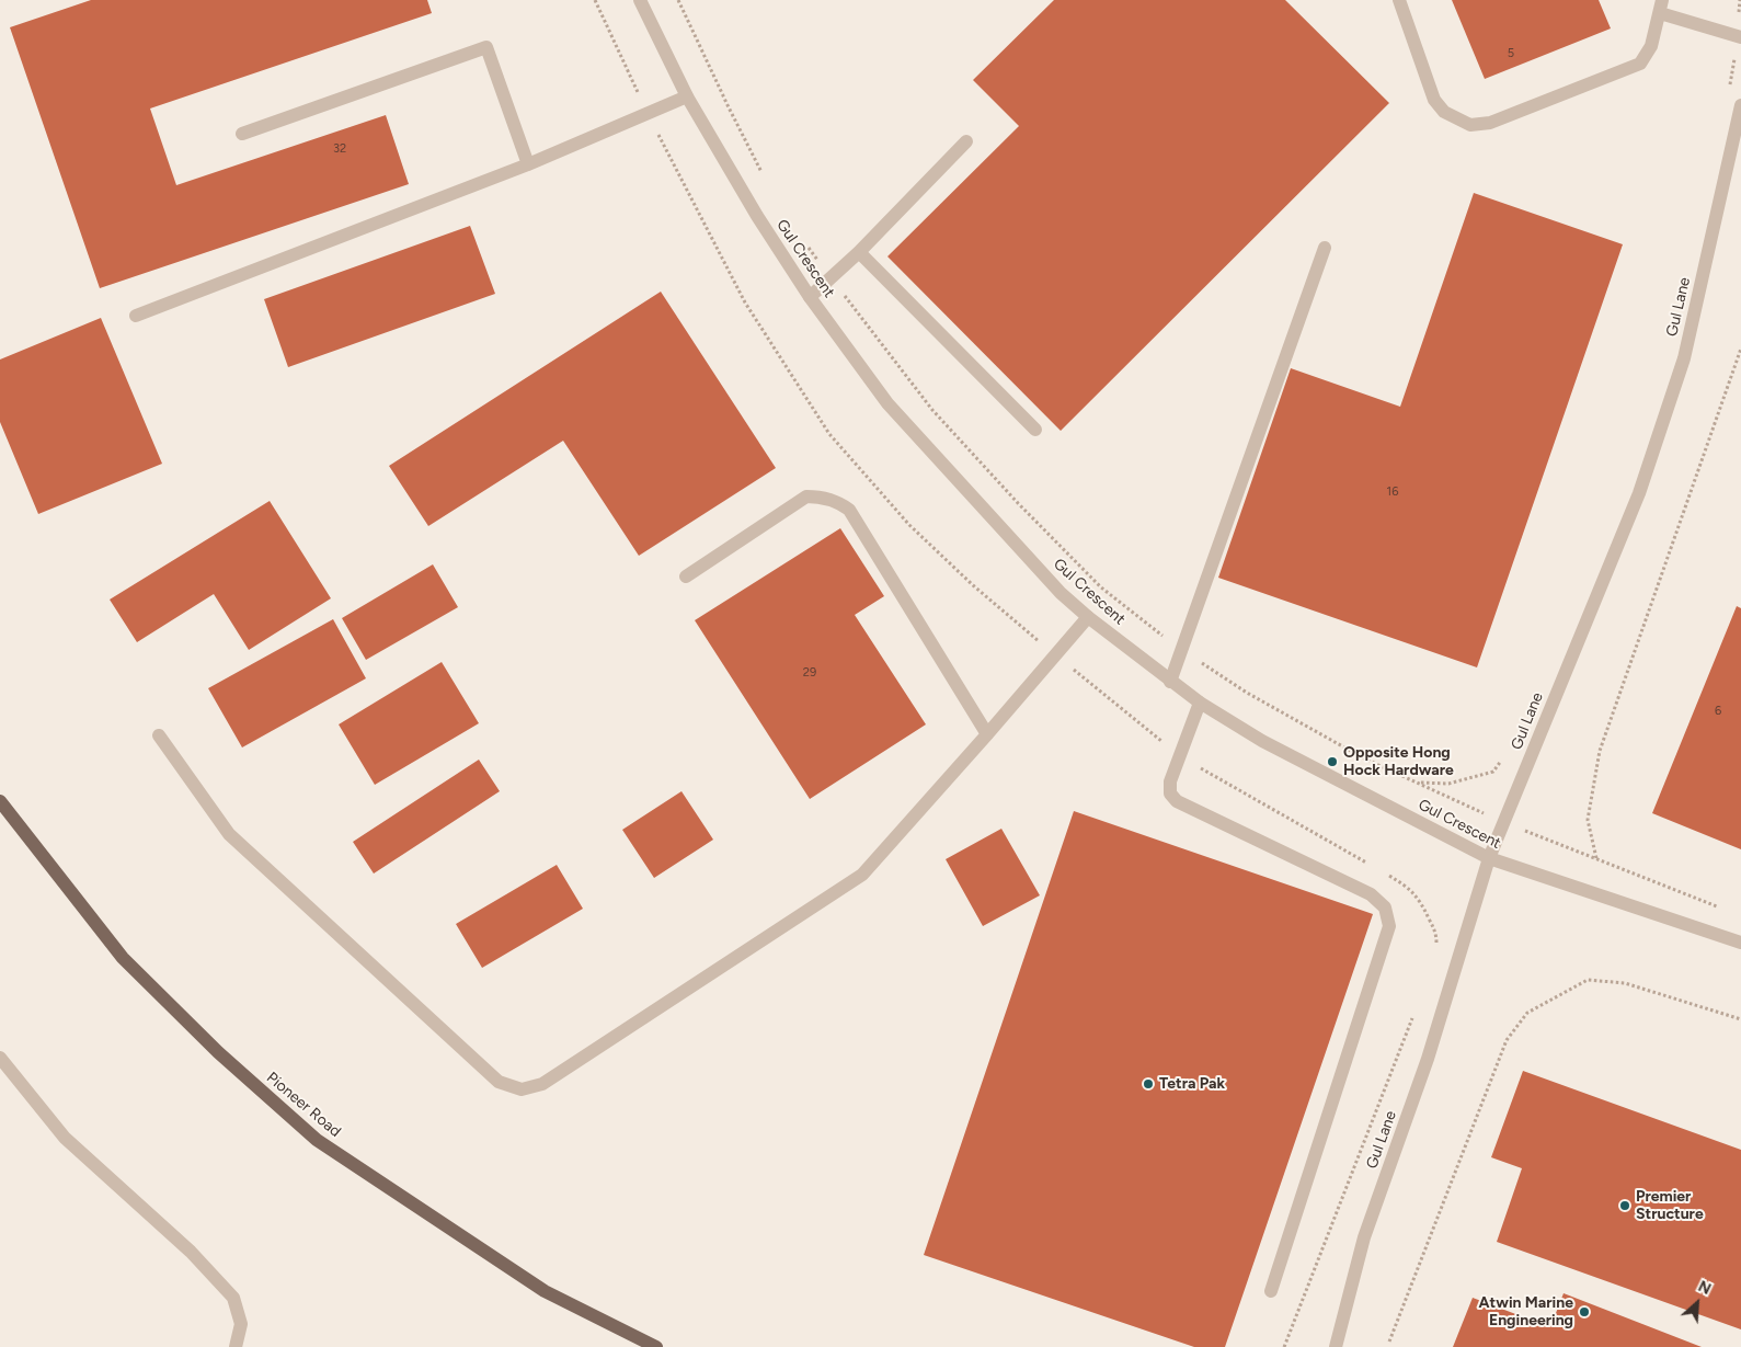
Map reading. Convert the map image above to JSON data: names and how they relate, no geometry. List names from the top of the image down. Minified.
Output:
{"streets":{"main road":["Pioneer Road"],"street":["Gul Crescent","Gul Lane"]},"crossings":[["Gul Crescent","Gul Lane"]],"places":["Opposite Hong Hock Hardware","Tetra Pak","Premier Structure","Atwin Marine Engineering"],"house_numbers":["5","32","16","29","6"],"north":"top right"}
